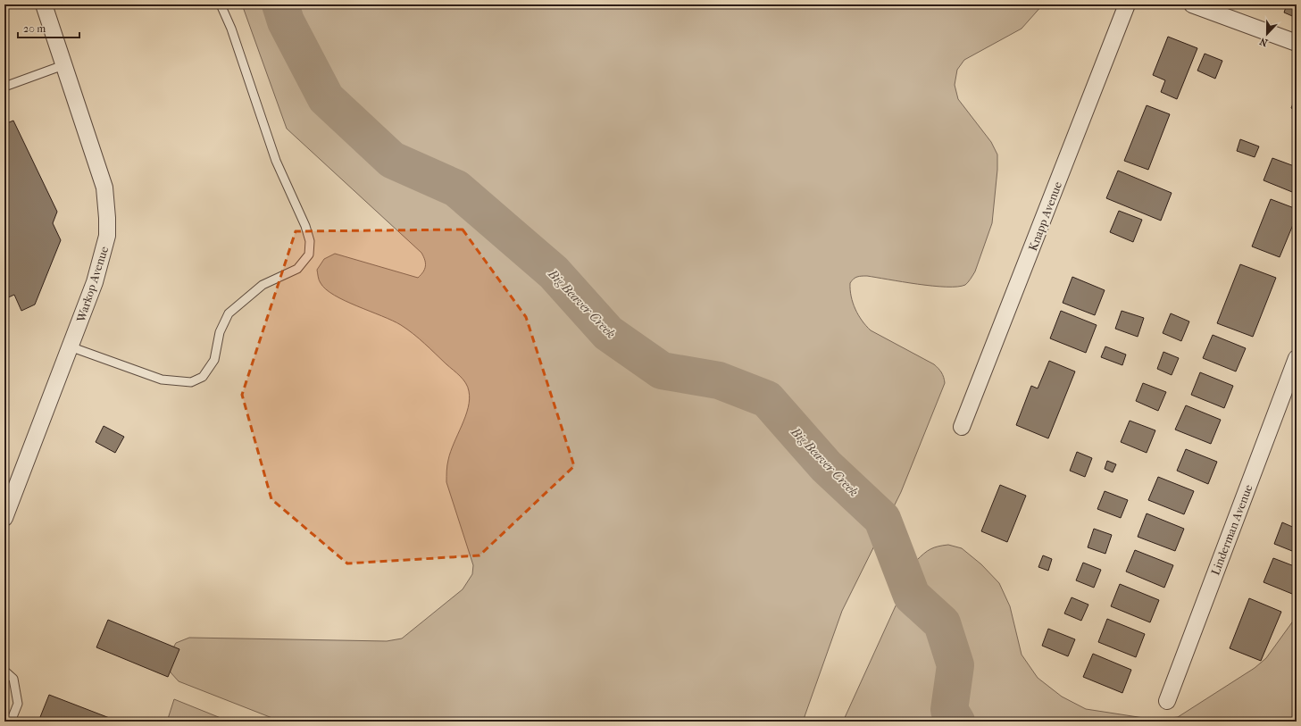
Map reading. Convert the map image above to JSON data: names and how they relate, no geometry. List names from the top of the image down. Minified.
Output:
{"streets":{"street":["Knapp Avenue","Warkop Avenue","Linderman Avenue"]},"water":["Big Beaver Creek"],"scale_bar":"20 m","north":"bottom"}
